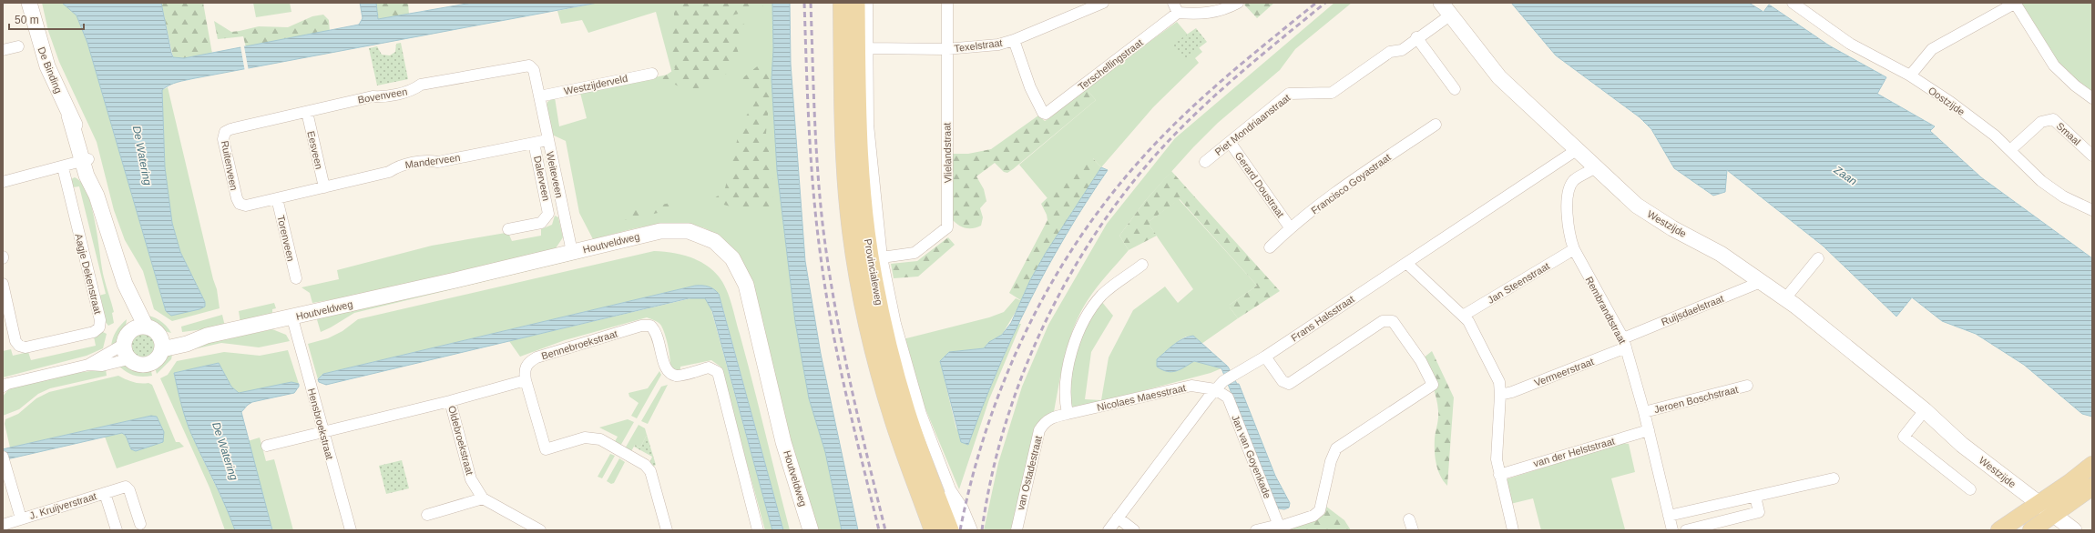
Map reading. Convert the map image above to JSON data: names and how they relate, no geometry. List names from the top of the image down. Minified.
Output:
{"streets":{"main road":["Provincialeweg"],"street":["Texelstraat","Terschellingstraat","De Binding","Westzijderveld","Bovenveen","Oostzijde","Piet Mondriaanstraat","Smaal","Eesveen","Vlielandstraat","Manderveen","Ruitenveen","Weiteveen","Dalerveen","Francisco Goyastraat","Gerard Doustraat","Westzijde","Torenveen","Houtveldweg","Aagje Dekenstraat","Jan Steenstraat","Rembrandtstraat","Ruijsdaelstraat","Frans Halsstraat","Bennebroekstraat","Vermeerstraat","Nicolaes Maesstraat","Jeroen Boschstraat","Hensbroekstraat","Oldebroekstraat","van der Helststraat","Jan van Goyenkade","van Ostadestraat","J. Kruijverstraat"]},"crossings":[["Texelstraat","Terschellingstraat"],["Texelstraat","Vlielandstraat"],["Texelstraat","Provincialeweg"],["De Binding","Houtveldweg"],["Westzijderveld","Bovenveen"],["Westzijderveld","Weiteveen"],["Bovenveen","Eesveen"],["Bovenveen","Ruitenveen"],["Bovenveen","Weiteveen"],["Oostzijde","Smaal"],["Piet Mondriaanstraat","Gerard Doustraat"],["Piet Mondriaanstraat","Westzijde"],["Eesveen","Manderveen"],["Vlielandstraat","Provincialeweg"],["Manderveen","Ruitenveen"],["Manderveen","Weiteveen"],["Manderveen","Dalerveen"],["Manderveen","Torenveen"],["Ruitenveen","Torenveen"],["Weiteveen","Houtveldweg"],["Francisco Goyastraat","Gerard Doustraat"],["Westzijde","Rembrandtstraat"],["Westzijde","Ruijsdaelstraat"],["Westzijde","Frans Halsstraat"],["Houtveldweg","Hensbroekstraat"],["Jan Steenstraat","Rembrandtstraat"],["Rembrandtstraat","Ruijsdaelstraat"],["Rembrandtstraat","Vermeerstraat"],["Rembrandtstraat","Jeroen Boschstraat"],["Rembrandtstraat","van der Helststraat"],["Ruijsdaelstraat","Vermeerstraat"],["Frans Halsstraat","Nicolaes Maesstraat"],["Frans Halsstraat","Jan van Goyenkade"],["Nicolaes Maesstraat","Jan van Goyenkade"],["Nicolaes Maesstraat","van Ostadestraat"]],"water":["De Watering","Zaan"],"scale_bar":"50 m"}
